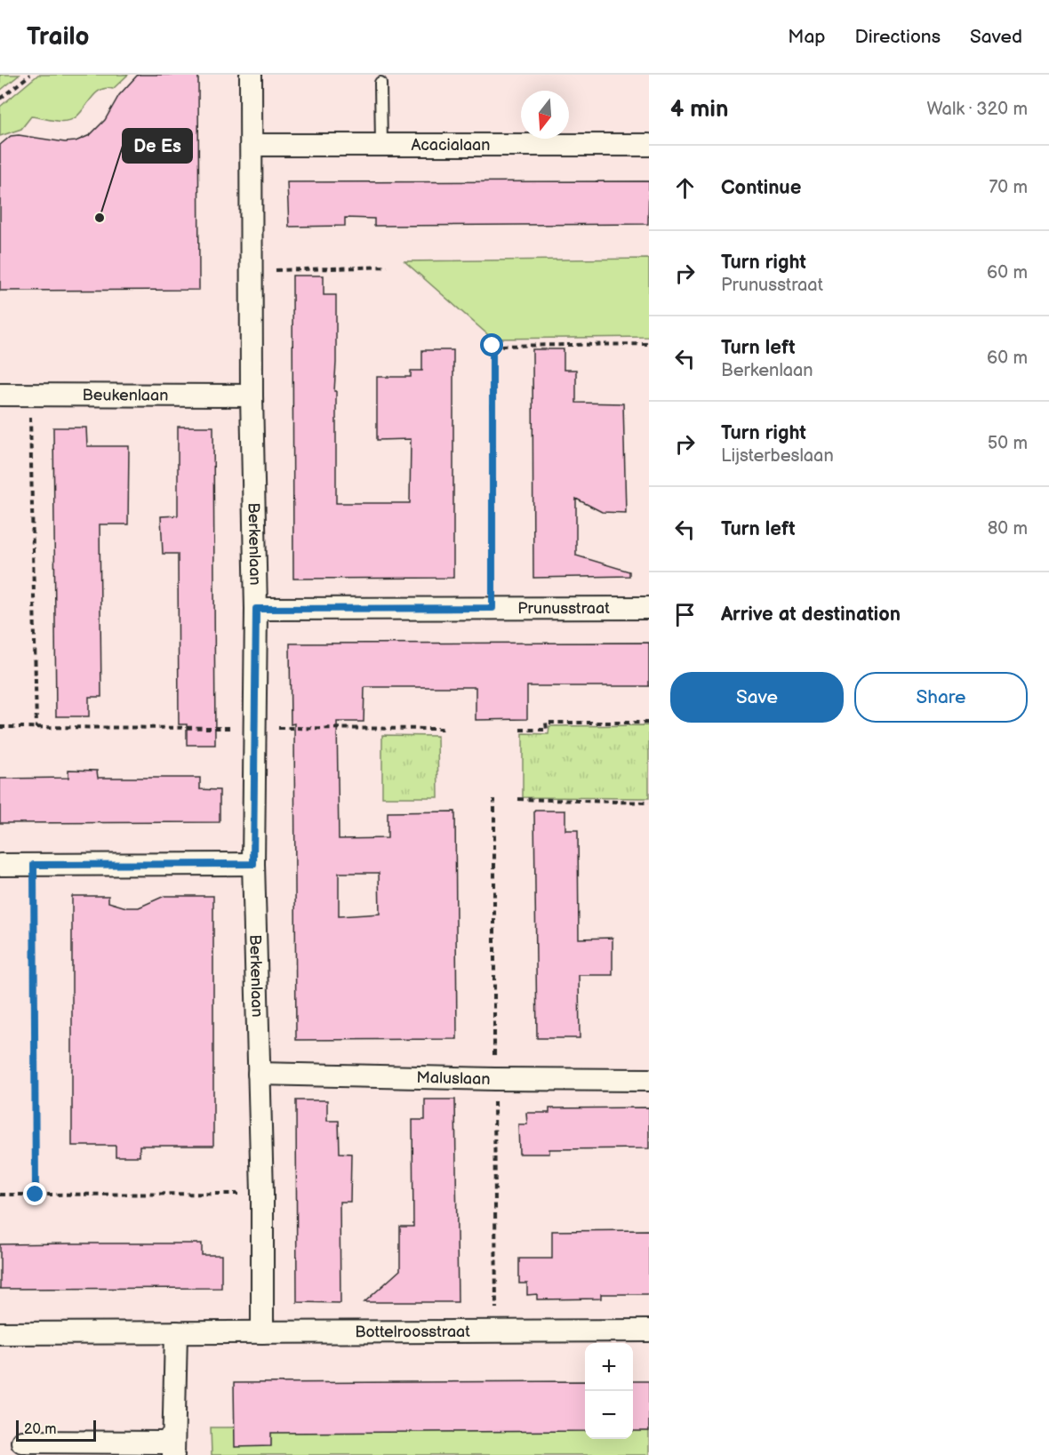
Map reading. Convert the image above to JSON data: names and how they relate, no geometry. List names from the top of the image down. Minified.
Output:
{"streets":{"street":["Acacialaan","Beukenlaan","Berkenlaan","Prunusstraat","Maluslaan","Bottelroosstraat"]},"crossings":[["Acacialaan","Berkenlaan"],["Beukenlaan","Berkenlaan"],["Berkenlaan","Prunusstraat"],["Berkenlaan","Maluslaan"],["Berkenlaan","Bottelroosstraat"]],"places":["De Es"],"scale_bar":"20 m","north":"bottom","page":{"header":"Trailo","nav":["Map","Directions","Saved"],"heading":["4 min","Walk · 320 m"],"list":[["Continue","70 m"],["Turn right","Prunusstraat","60 m"],["Turn left","Berkenlaan","60 m"],["Turn right","Lijsterbeslaan","50 m"],["Turn left","80 m"],"Arrive at destination"],"buttons":["Save","Share"],"map_buttons":["+","−"],"scale":"20 m"}}
